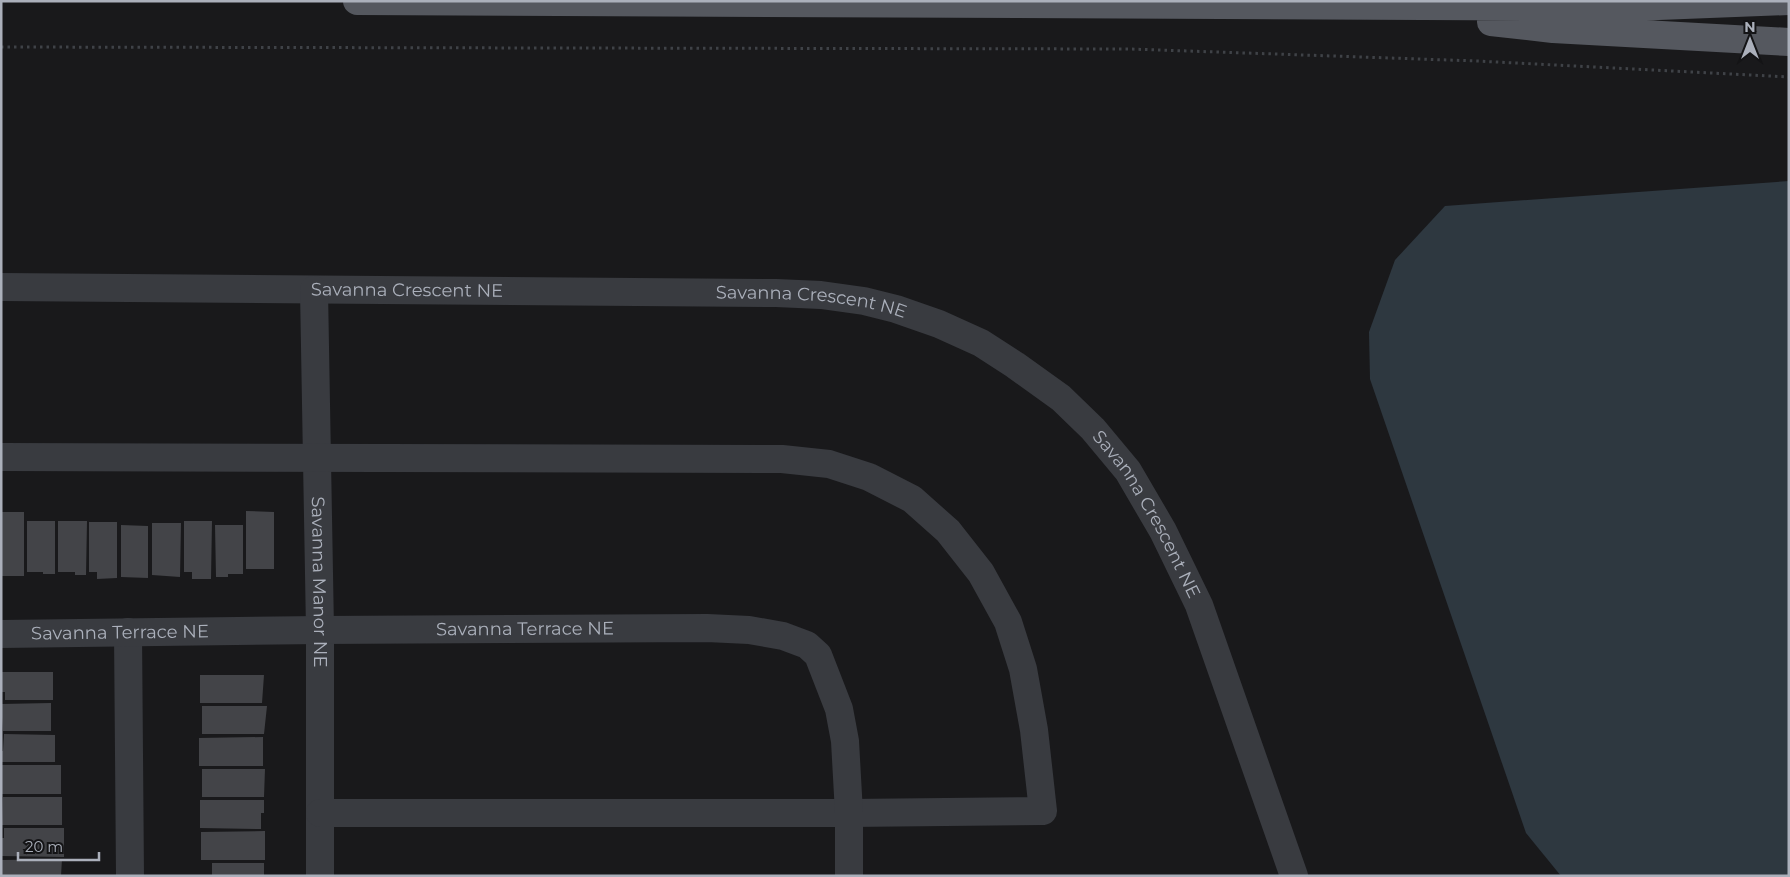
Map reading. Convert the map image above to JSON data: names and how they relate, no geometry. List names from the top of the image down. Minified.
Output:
{"streets":{"street":["Savanna Crescent NE","Savanna Manor NE","Savanna Terrace NE"]},"crossings":[["Savanna Crescent NE","Savanna Manor NE"],["Savanna Manor NE","Savanna Terrace NE"]],"scale_bar":"20 m","north":"top"}
